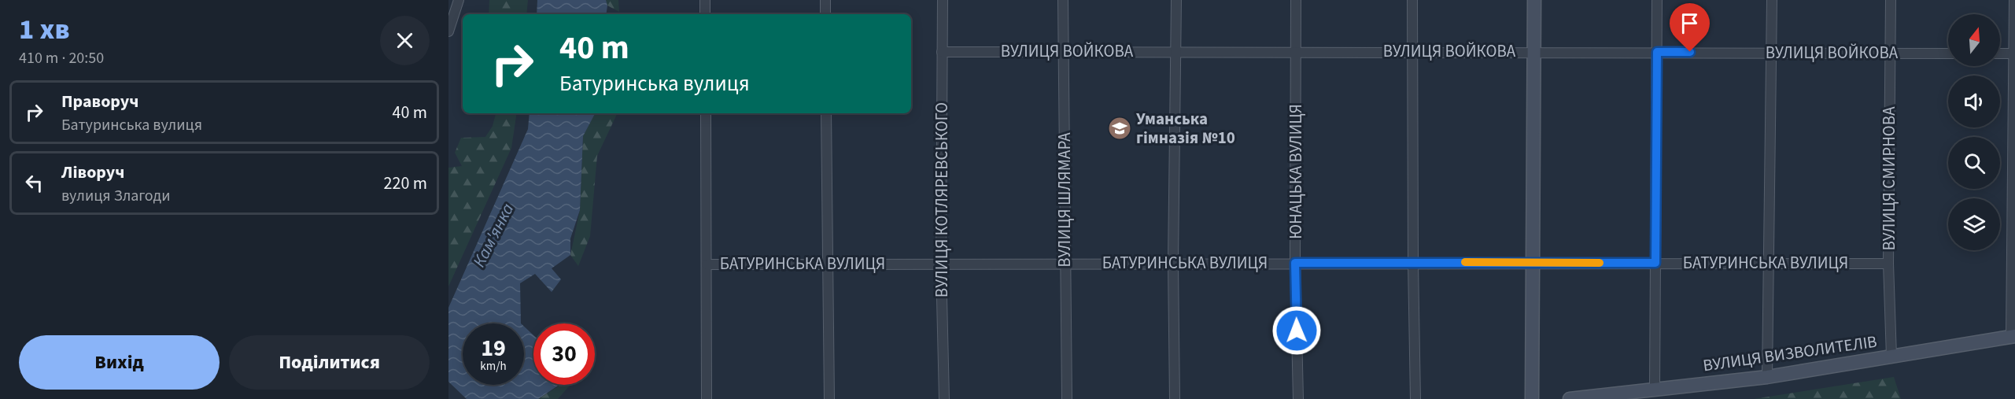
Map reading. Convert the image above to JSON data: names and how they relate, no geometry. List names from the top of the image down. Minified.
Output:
{"streets":{"main road":["ВУЛИЦЯ ВИЗВОЛИТЕЛІВ"],"street":["ВУЛИЦЯ ВОЙКОВА","ЮНАЦЬКА ВУЛИЦЯ","ВУЛИЦЯ СМИРНОВА","ВУЛИЦЯ КОТЛЯРЕВСЬКОГО","ВУЛИЦЯ ШЛЯМАРА","БАТУРИНСЬКА ВУЛИЦЯ"]},"crossings":[["ВУЛИЦЯ ВОЙКОВА","ЮНАЦЬКА ВУЛИЦЯ"],["ВУЛИЦЯ ВОЙКОВА","ВУЛИЦЯ СМИРНОВА"],["ВУЛИЦЯ ВОЙКОВА","ВУЛИЦЯ КОТЛЯРЕВСЬКОГО"],["ВУЛИЦЯ ВОЙКОВА","ВУЛИЦЯ ШЛЯМАРА"],["ЮНАЦЬКА ВУЛИЦЯ","БАТУРИНСЬКА ВУЛИЦЯ"],["ВУЛИЦЯ СМИРНОВА","БАТУРИНСЬКА ВУЛИЦЯ"],["ВУЛИЦЯ СМИРНОВА","ВУЛИЦЯ ВИЗВОЛИТЕЛІВ"],["ВУЛИЦЯ КОТЛЯРЕВСЬКОГО","БАТУРИНСЬКА ВУЛИЦЯ"],["ВУЛИЦЯ ШЛЯМАРА","БАТУРИНСЬКА ВУЛИЦЯ"]],"water":["Кам'янка"],"places":{"school or university":["Уманська гімназія №10"]},"north":"top","page":{"heading":["1 хв","410 m · 20:50"],"turn":["40 m","Батуринська вулиця"],"list":[{"name":"Праворуч","note":"Батуринська вулиця","value":"40 m"},{"name":"Ліворуч","note":"вулиця Злагоди","value":"220 m"}],"speed":"19 km/h","limit":"30","buttons":["Вихід","Поділитися"]}}
